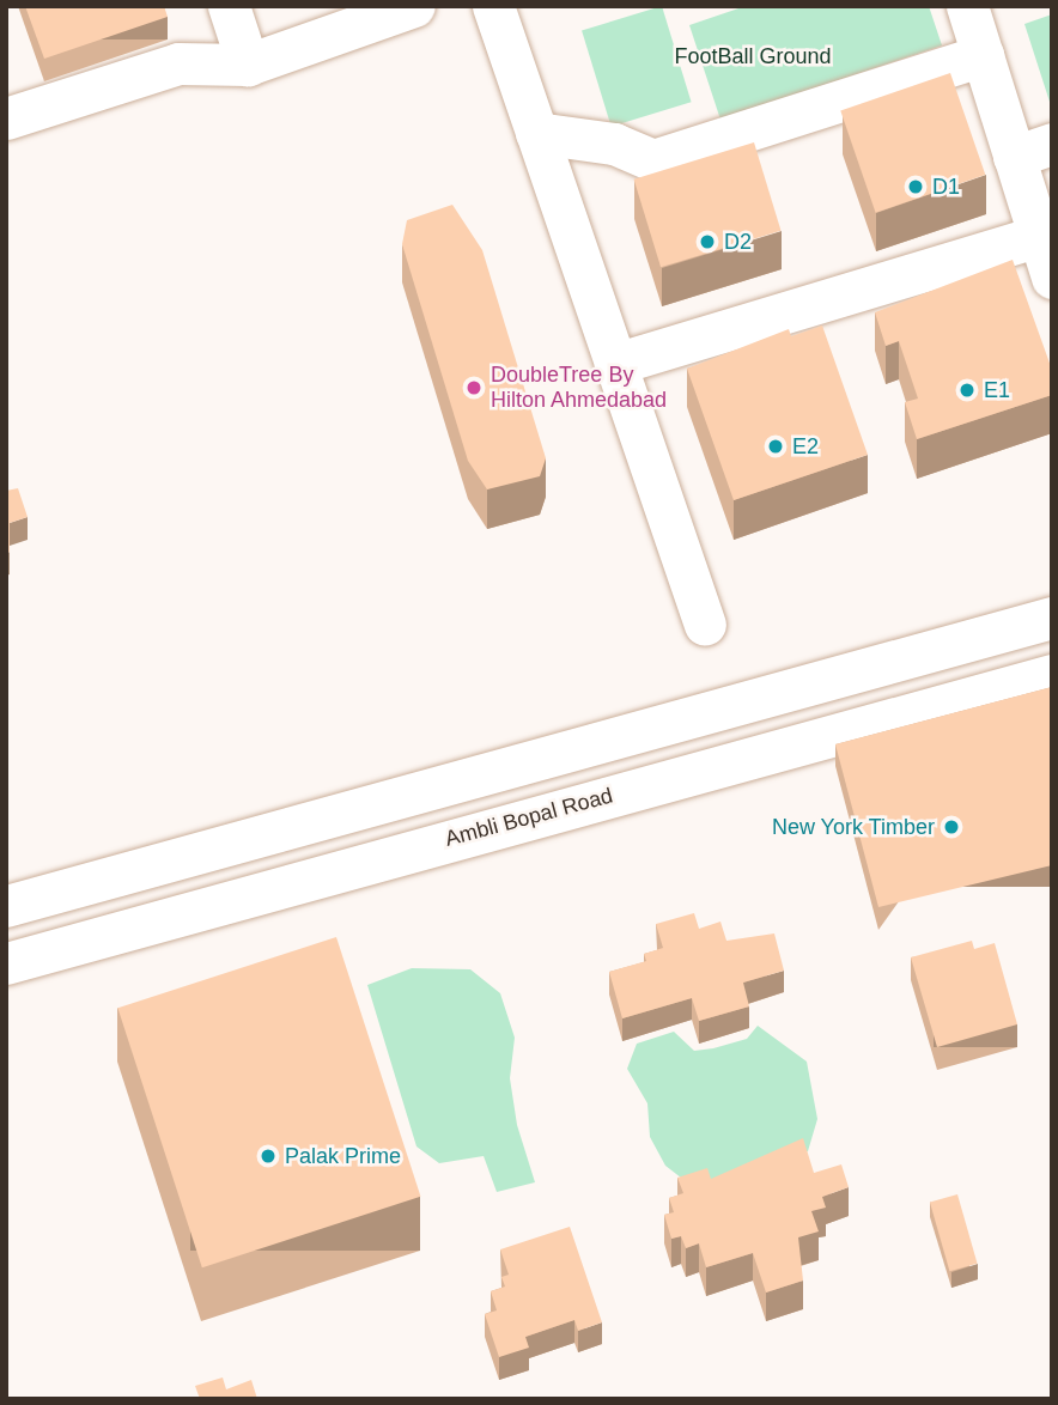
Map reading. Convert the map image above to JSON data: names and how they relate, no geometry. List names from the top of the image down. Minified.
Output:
{"streets":{"street":["Ambli Bopal Road"]},"parks":["FootBall Ground"],"places":["D1","D2","DoubleTree By Hilton Ahmedabad","E1","E2","New York Timber","Palak Prime"]}
